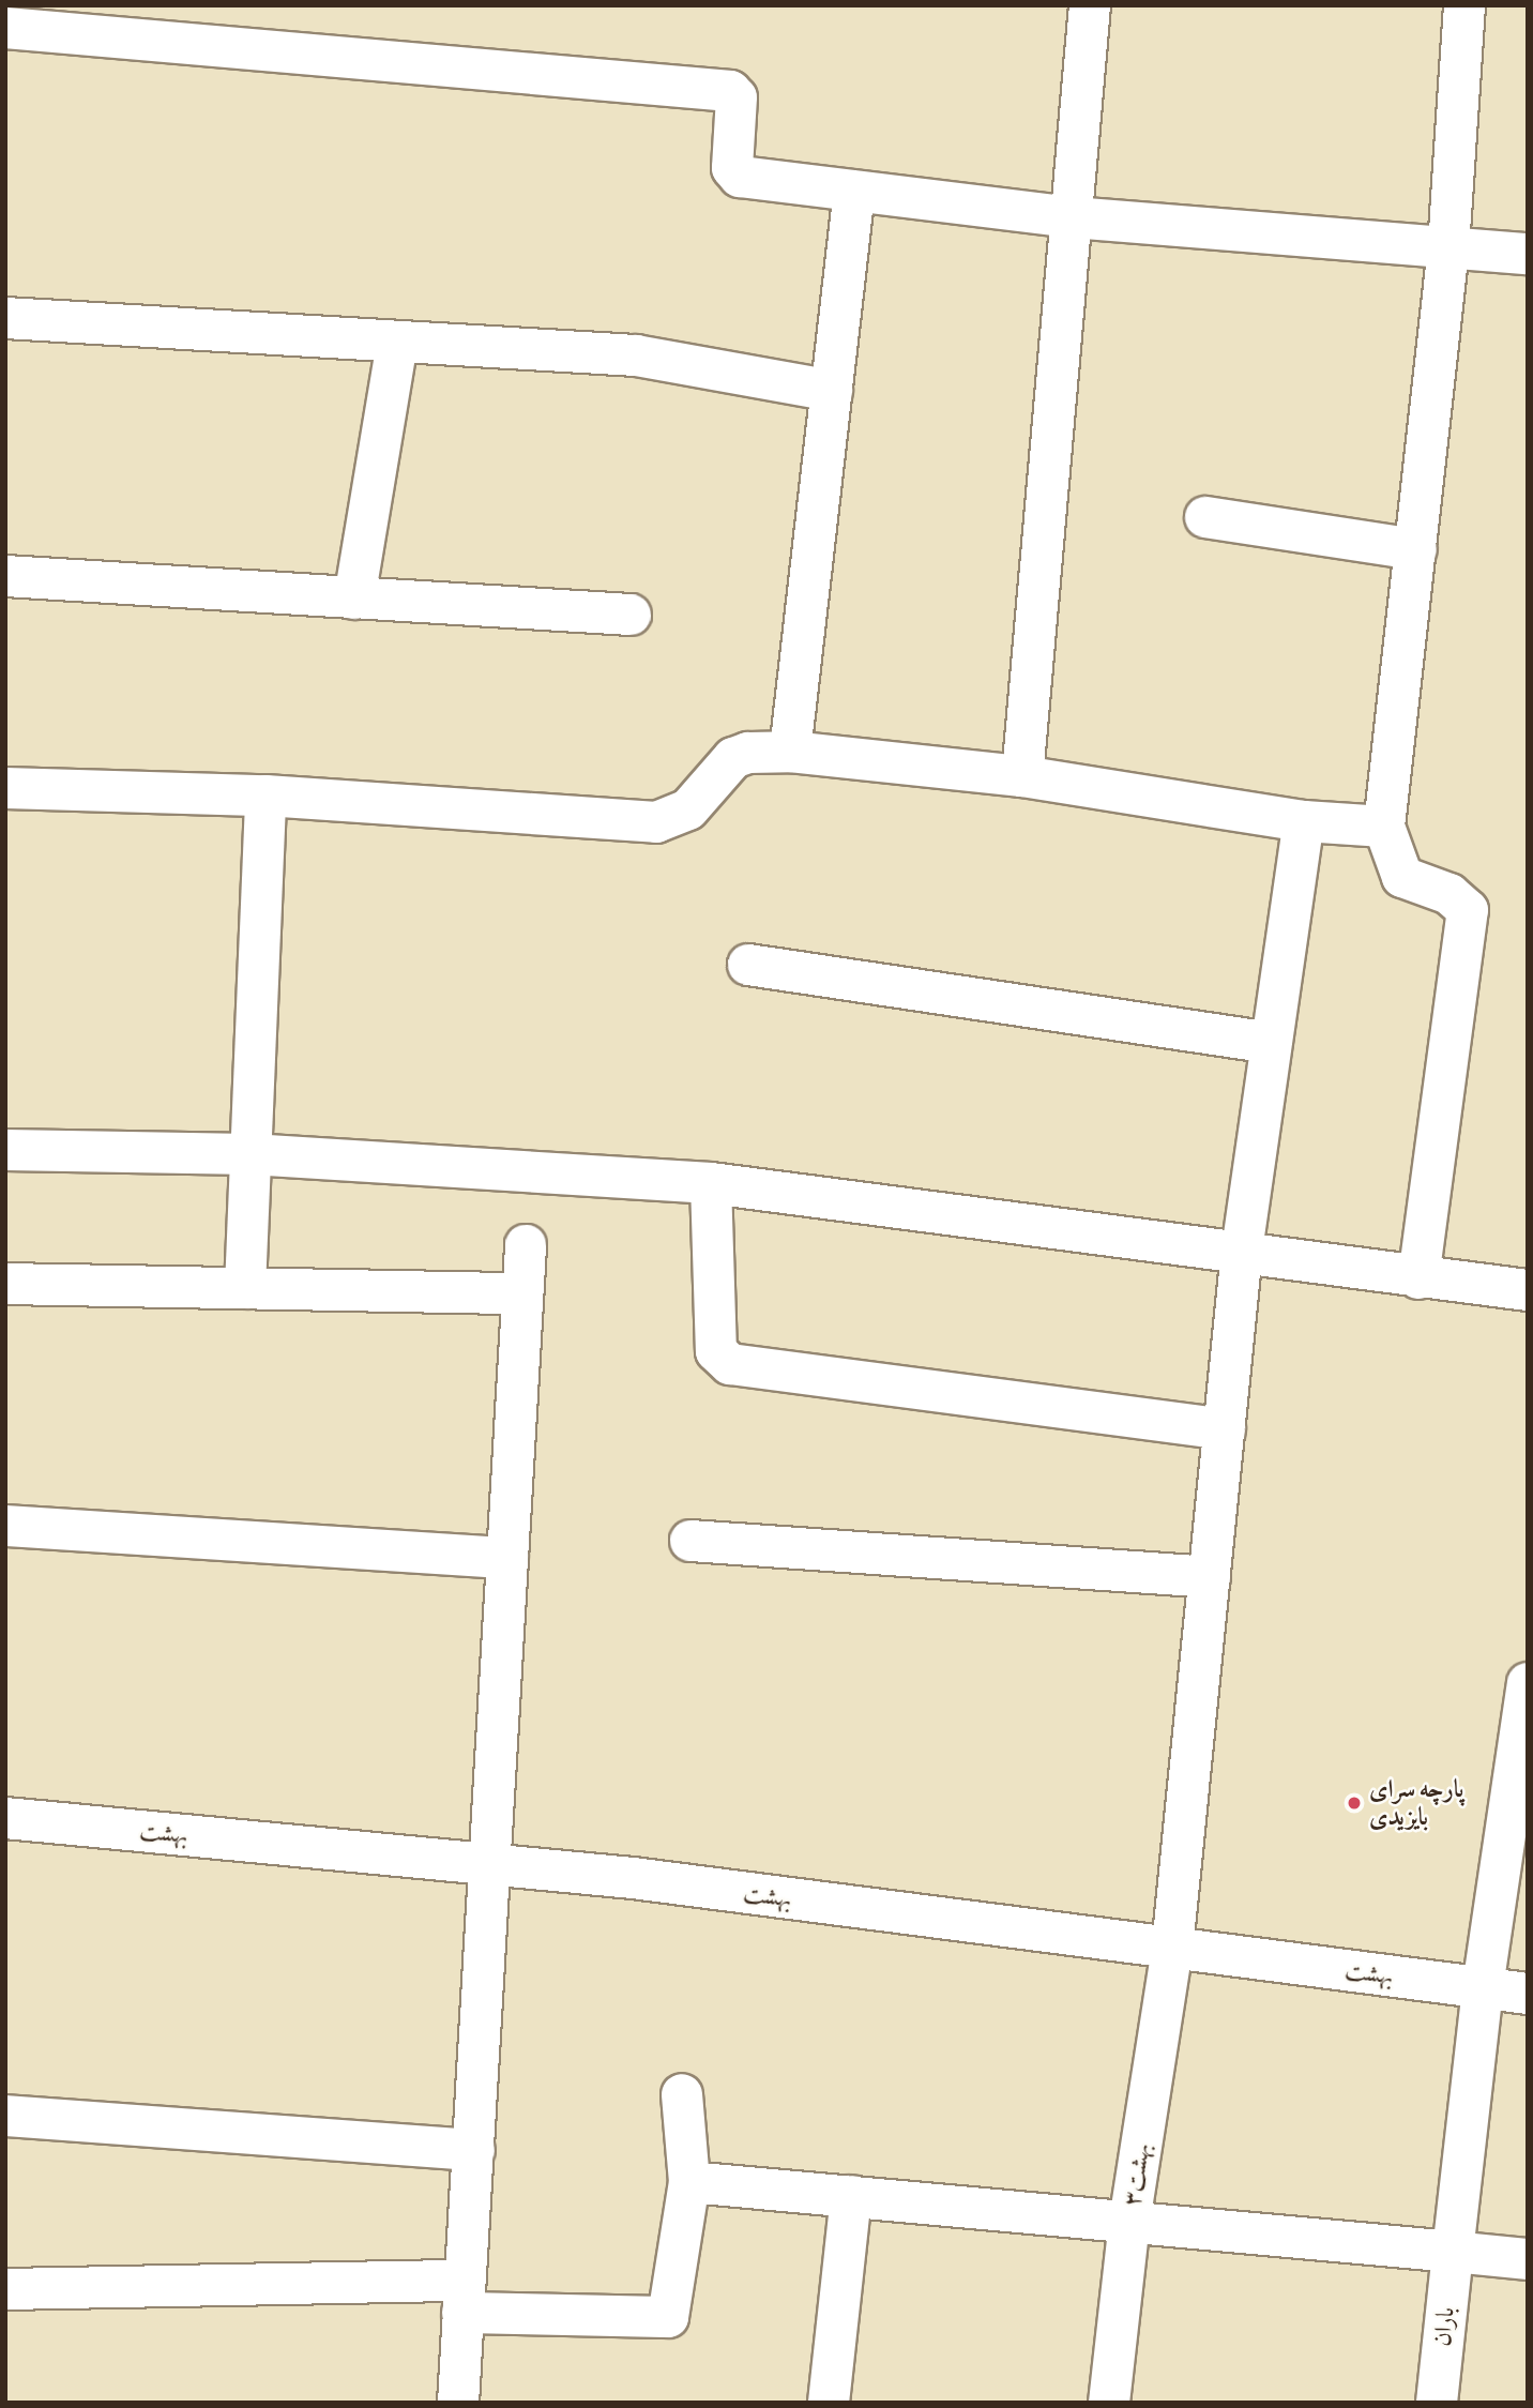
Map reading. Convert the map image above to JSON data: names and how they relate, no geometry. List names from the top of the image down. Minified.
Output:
{"streets":{"street":["بهشت","بهشت۳","باران"]},"crossings":[["بهشت","بهشت۳"],["بهشت","باران"]],"places":["پارچه سرای بایزیدی"]}
